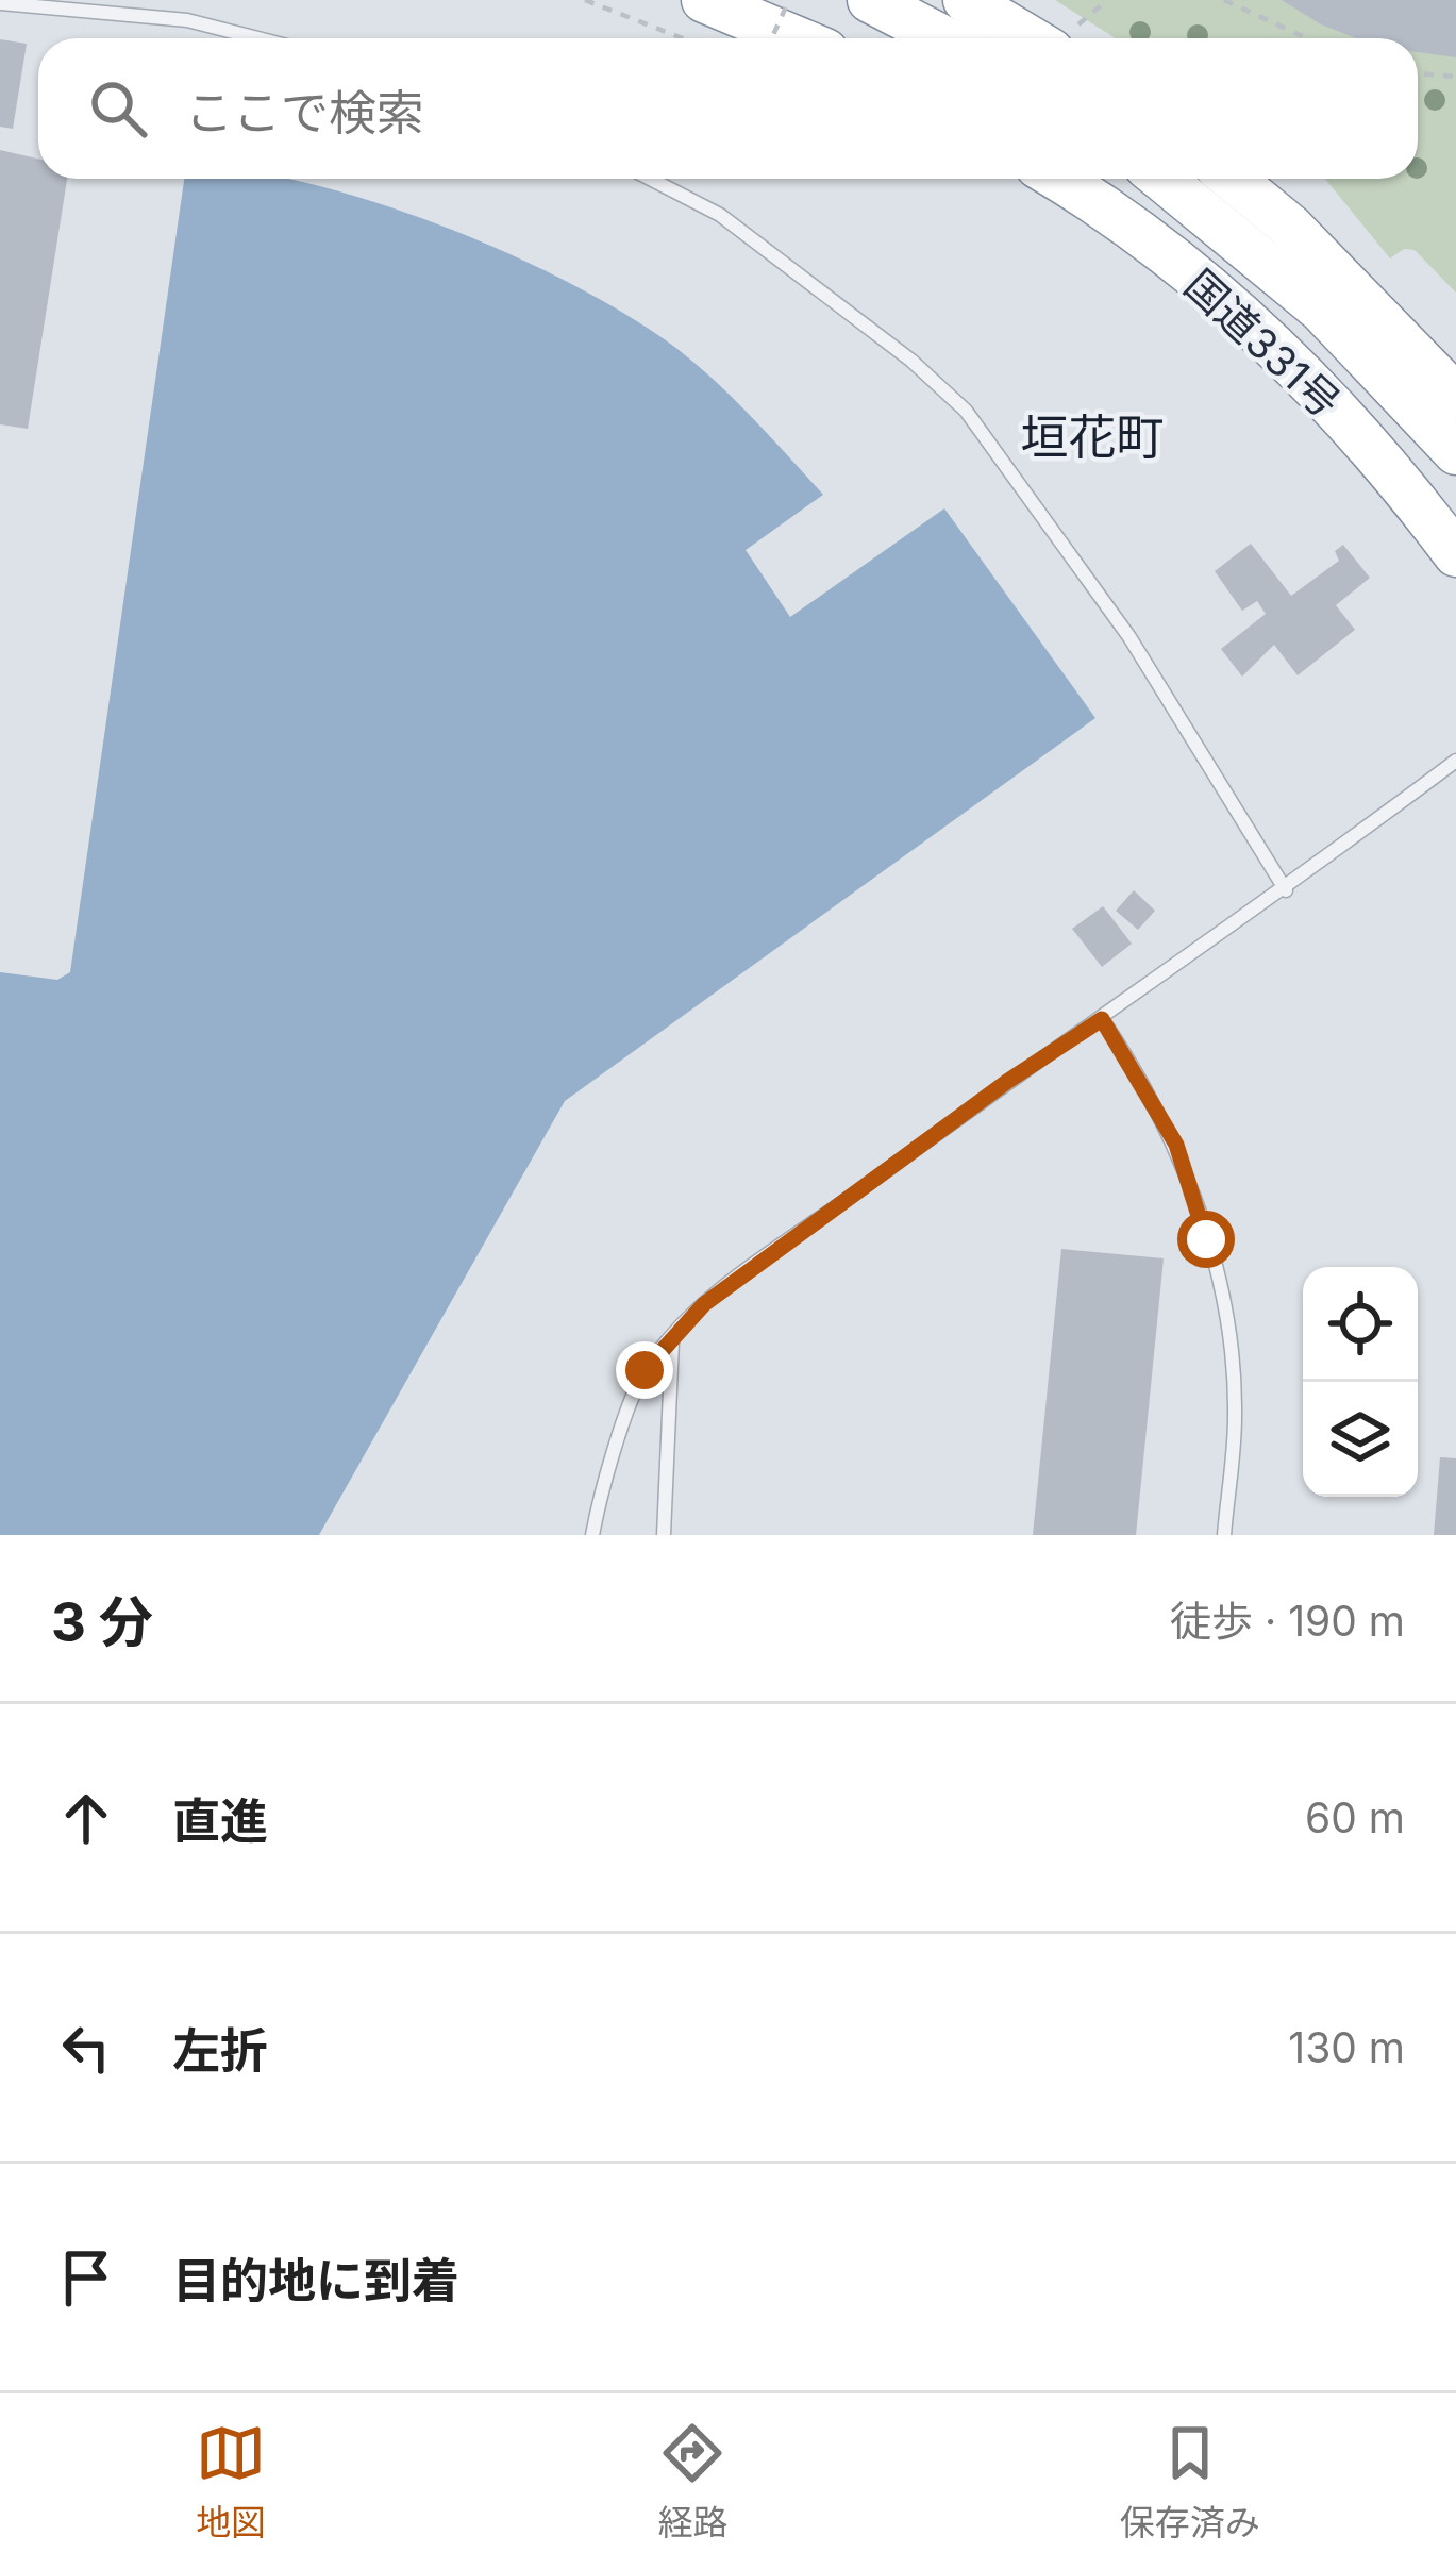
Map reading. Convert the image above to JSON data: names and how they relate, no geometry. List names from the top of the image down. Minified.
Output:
{"streets":{"highway":["国道331号"]},"districts":["垣花町"],"page":{"search":"ここで検索","heading":["3 分","徒歩 · 190 m"],"list":[["直進","60 m"],["左折","130 m"],"目的地に到着"],"nav":["地図","経路","保存済み"]}}
